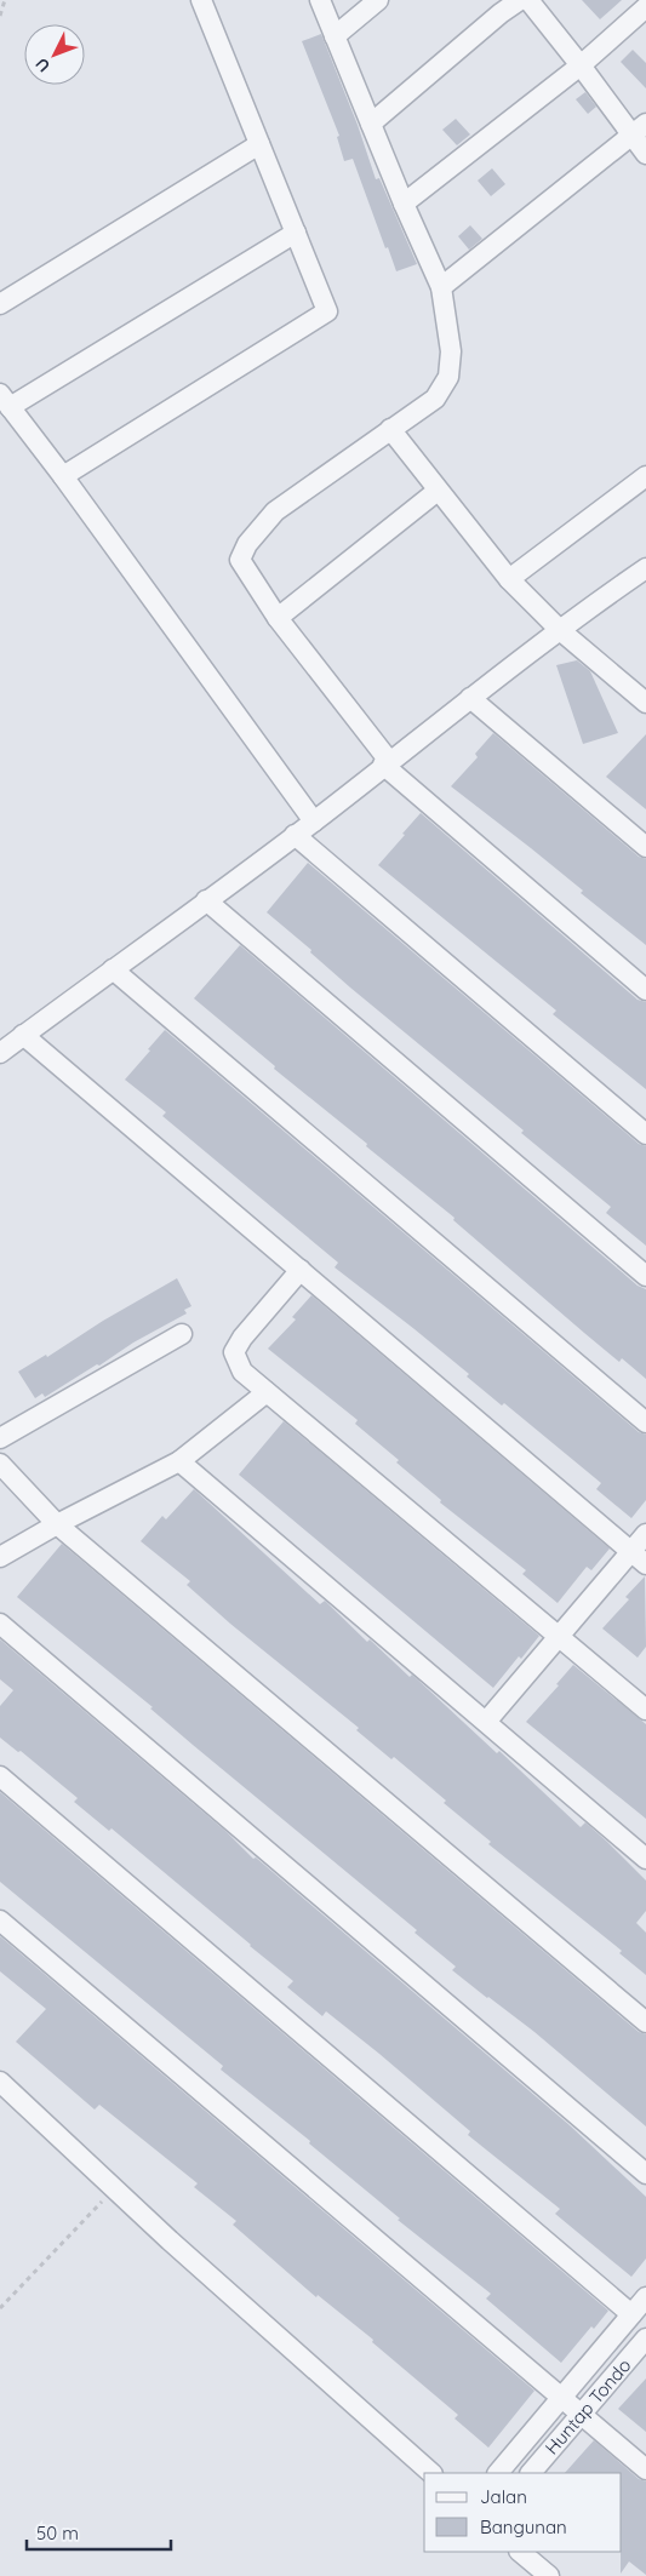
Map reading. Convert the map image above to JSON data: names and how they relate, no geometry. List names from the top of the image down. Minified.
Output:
{"streets":{"street":["Huntap Tondo"]},"legend":["Jalan","Bangunan"],"scale_bar":"50 m","north":"bottom left"}
